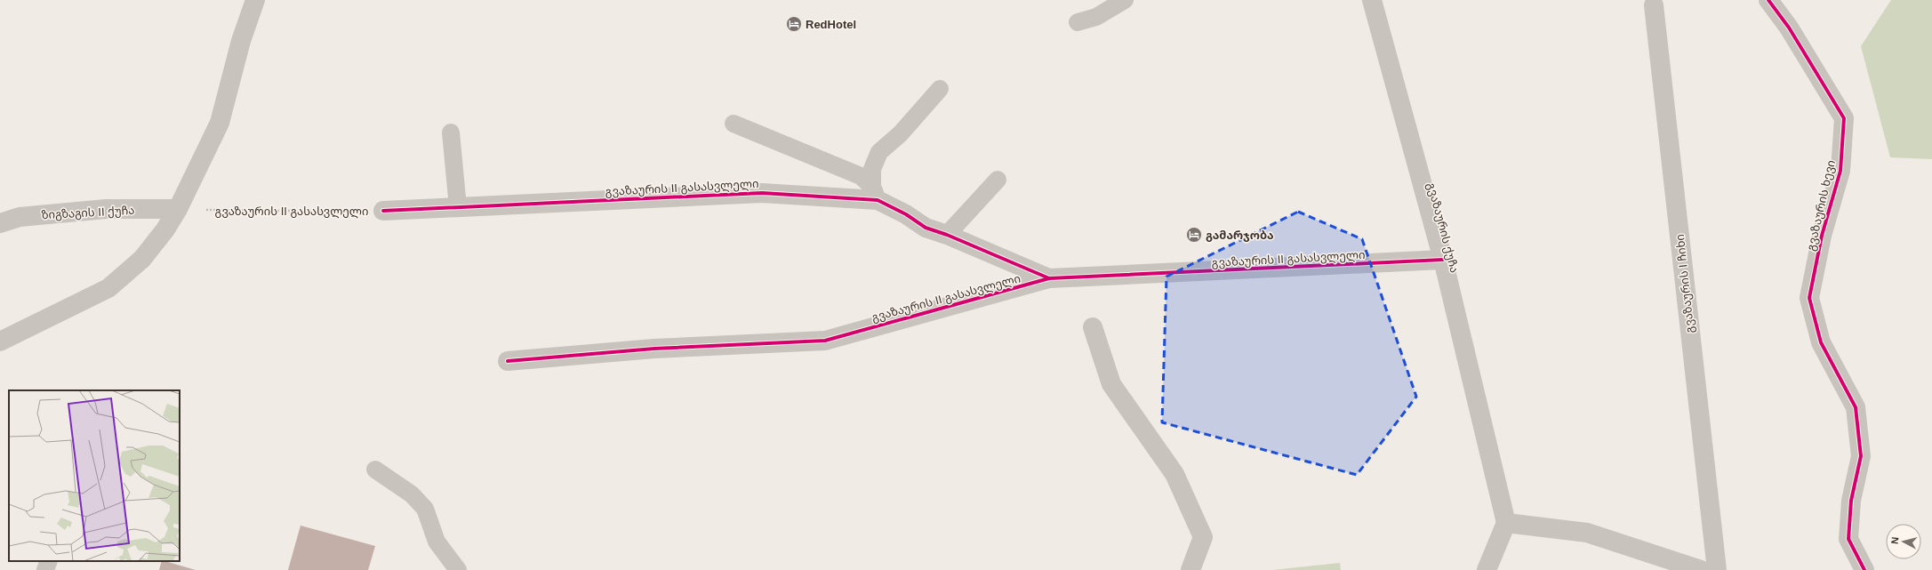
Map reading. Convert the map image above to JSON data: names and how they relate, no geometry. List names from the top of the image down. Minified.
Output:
{"streets":{"street":["გვაზაურის II გასასვლელი","გვაზაურის ხევი","ზიგზაგის II ქუჩა","გვაზაურის ქუჩა","გვაზაურის I ჩიხი"]},"crossings":[["გვაზაურის II გასასვლელი","ზიგზაგის II ქუჩა"],["გვაზაურის II გასასვლელი","გვაზაურის ქუჩა"]],"places":{"hotel":["RedHotel","გამარჯობა"]},"north":"left"}
